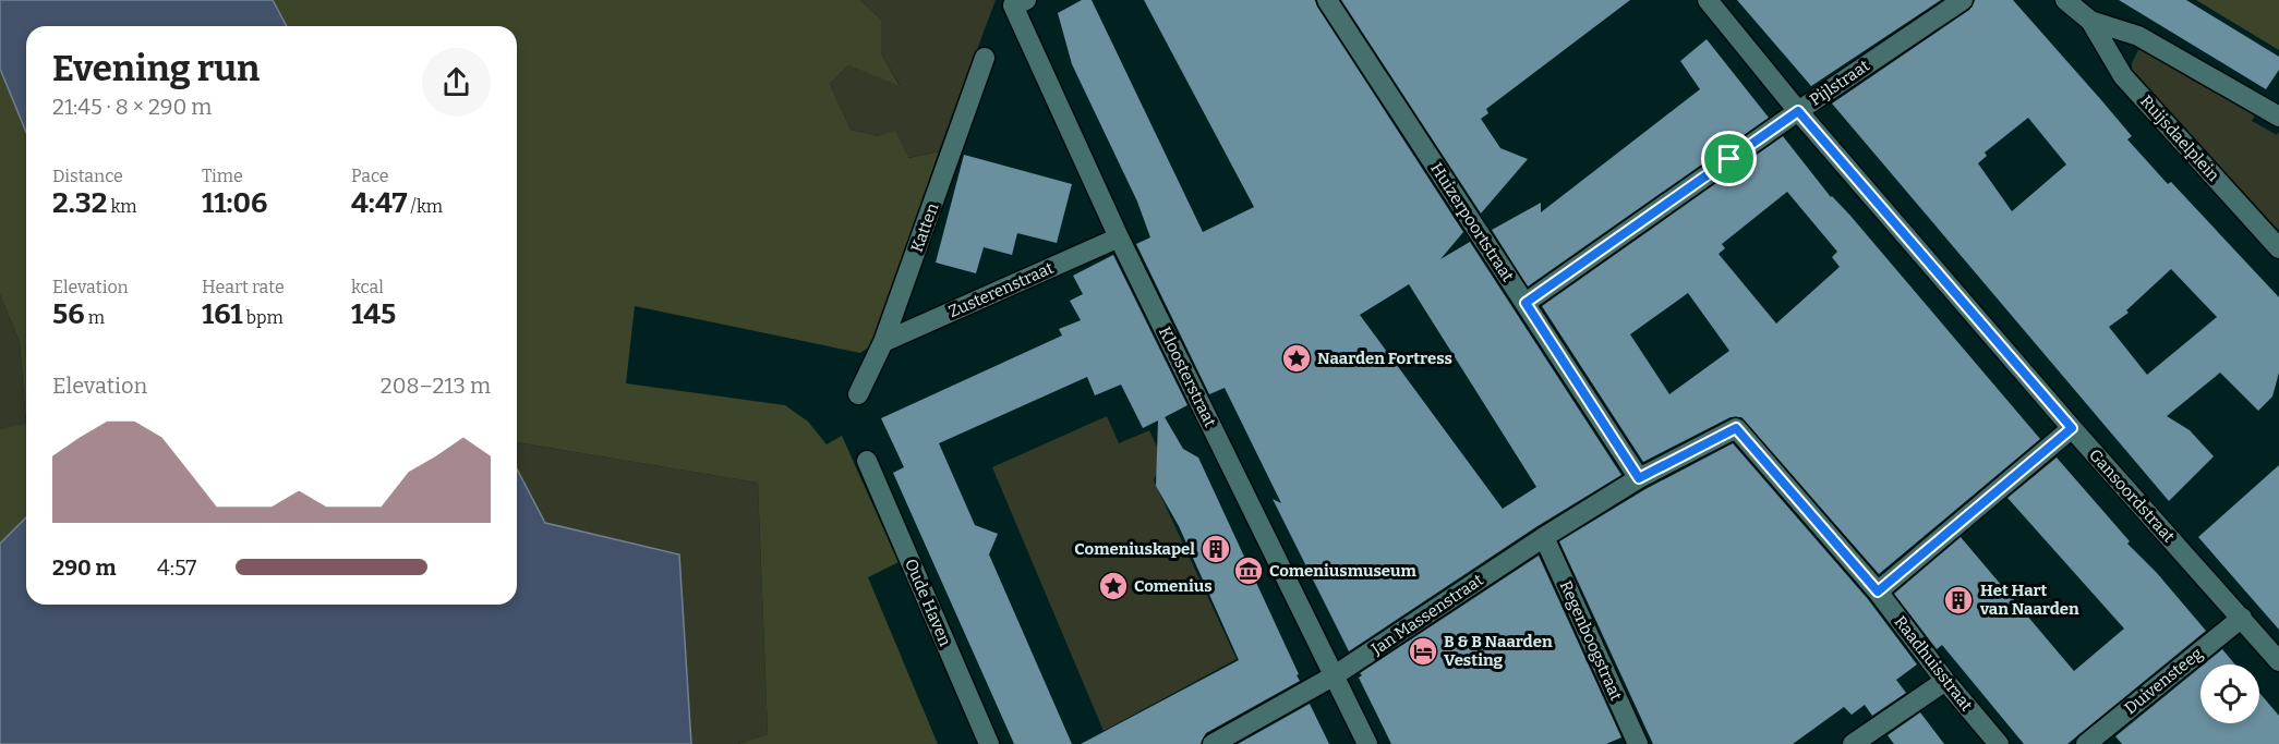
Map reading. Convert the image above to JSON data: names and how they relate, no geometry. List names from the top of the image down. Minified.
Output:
{"streets":{"street":["Pijlstraat","Ruijsdaelplein","Huizerpoortstraat","Katten","Zusterenstraat","Kloosterstraat","Gansoordstraat","Oude Haven","Jan Massenstraat","Regenboogstraat","Raadhuisstraat","Duivensteeg"]},"crossings":[["Pijlstraat","Huizerpoortstraat"],["Pijlstraat","Gansoordstraat"],["Huizerpoortstraat","Jan Massenstraat"],["Huizerpoortstraat","Raadhuisstraat"],["Katten","Zusterenstraat"],["Zusterenstraat","Kloosterstraat"],["Kloosterstraat","Jan Massenstraat"],["Gansoordstraat","Duivensteeg"],["Jan Massenstraat","Regenboogstraat"],["Jan Massenstraat","Raadhuisstraat"]],"places":{"place":["Naarden Fortress","Comenius"],"building":["Comeniuskapel","Het Hart van Naarden"],"museum":["Comeniusmuseum"],"hotel":["B & B Naarden Vesting"]},"page":{"heading":["Evening run","21:45 · 8 × 290 m"],"stats":[["Distance","2.32 km"],["Time","11:06"],["Pace","4:47 /km"],["Elevation","56 m"],["Heart rate","161 bpm"],["kcal","145"]],"chart":["Elevation","208–213 m"],"list":[{"name":"290 m","note":"4:57"}]}}
